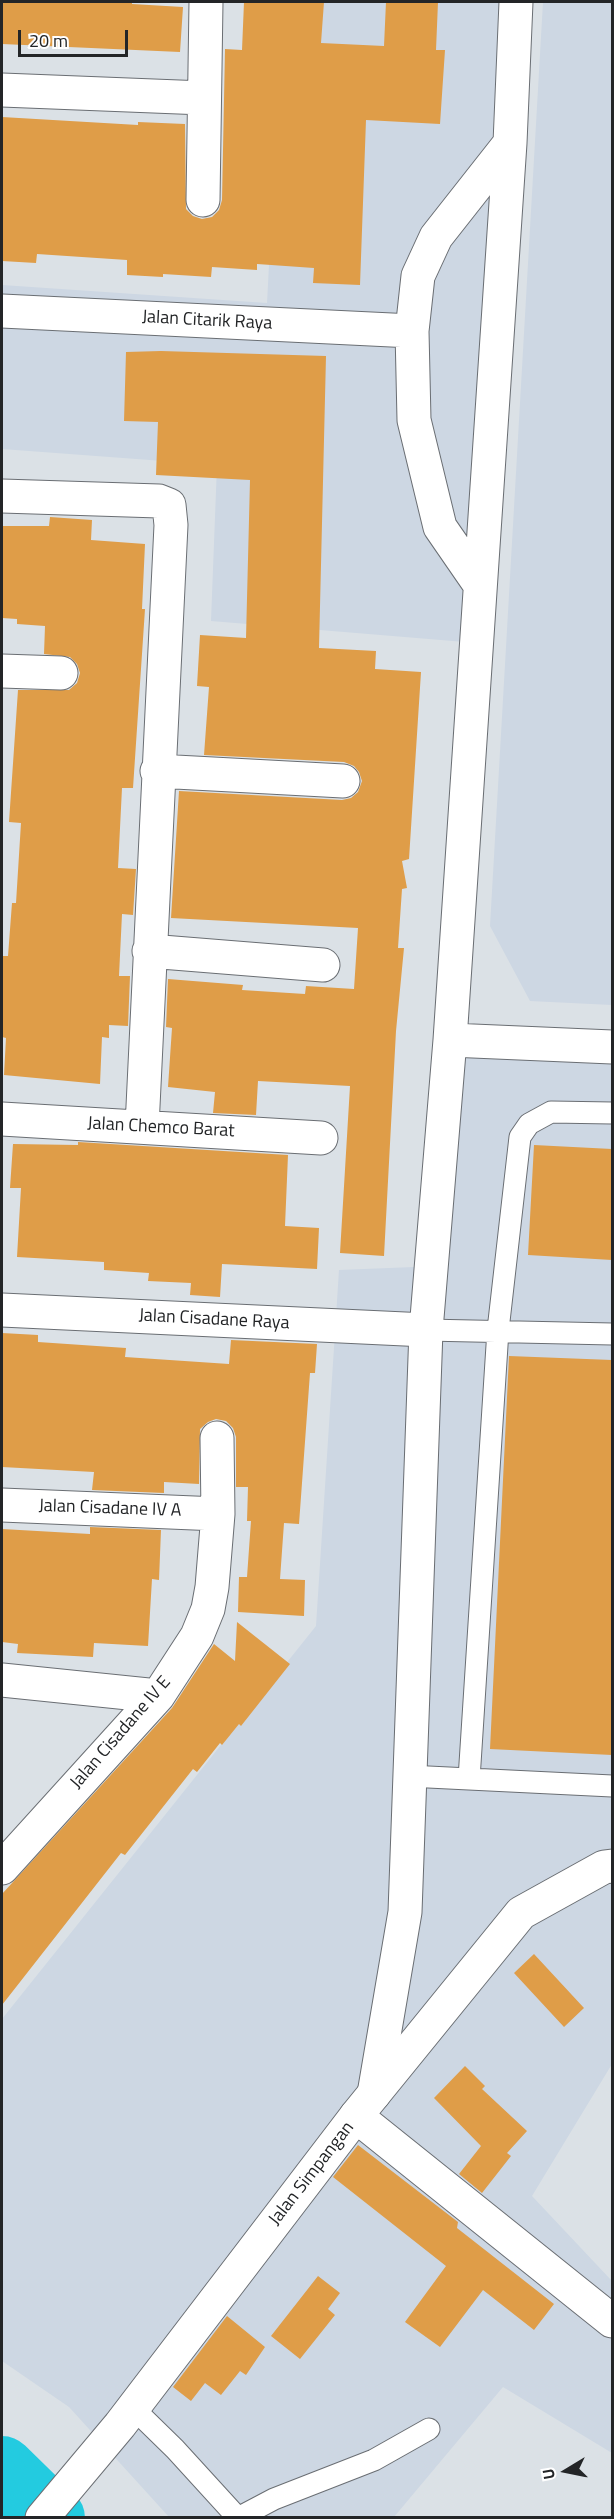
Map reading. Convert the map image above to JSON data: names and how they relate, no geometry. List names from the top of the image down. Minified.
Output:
{"streets":{"street":["Jalan Citarik Raya","Jalan Chemco Barat","Jalan Cisadane Raya","Jalan Cisadane IV A","Jalan Cisadane IV E","Jalan Simpangan"]},"crossings":[["Jalan Cisadane IV A","Jalan Cisadane IV E"]],"scale_bar":"20 m","north":"left"}
